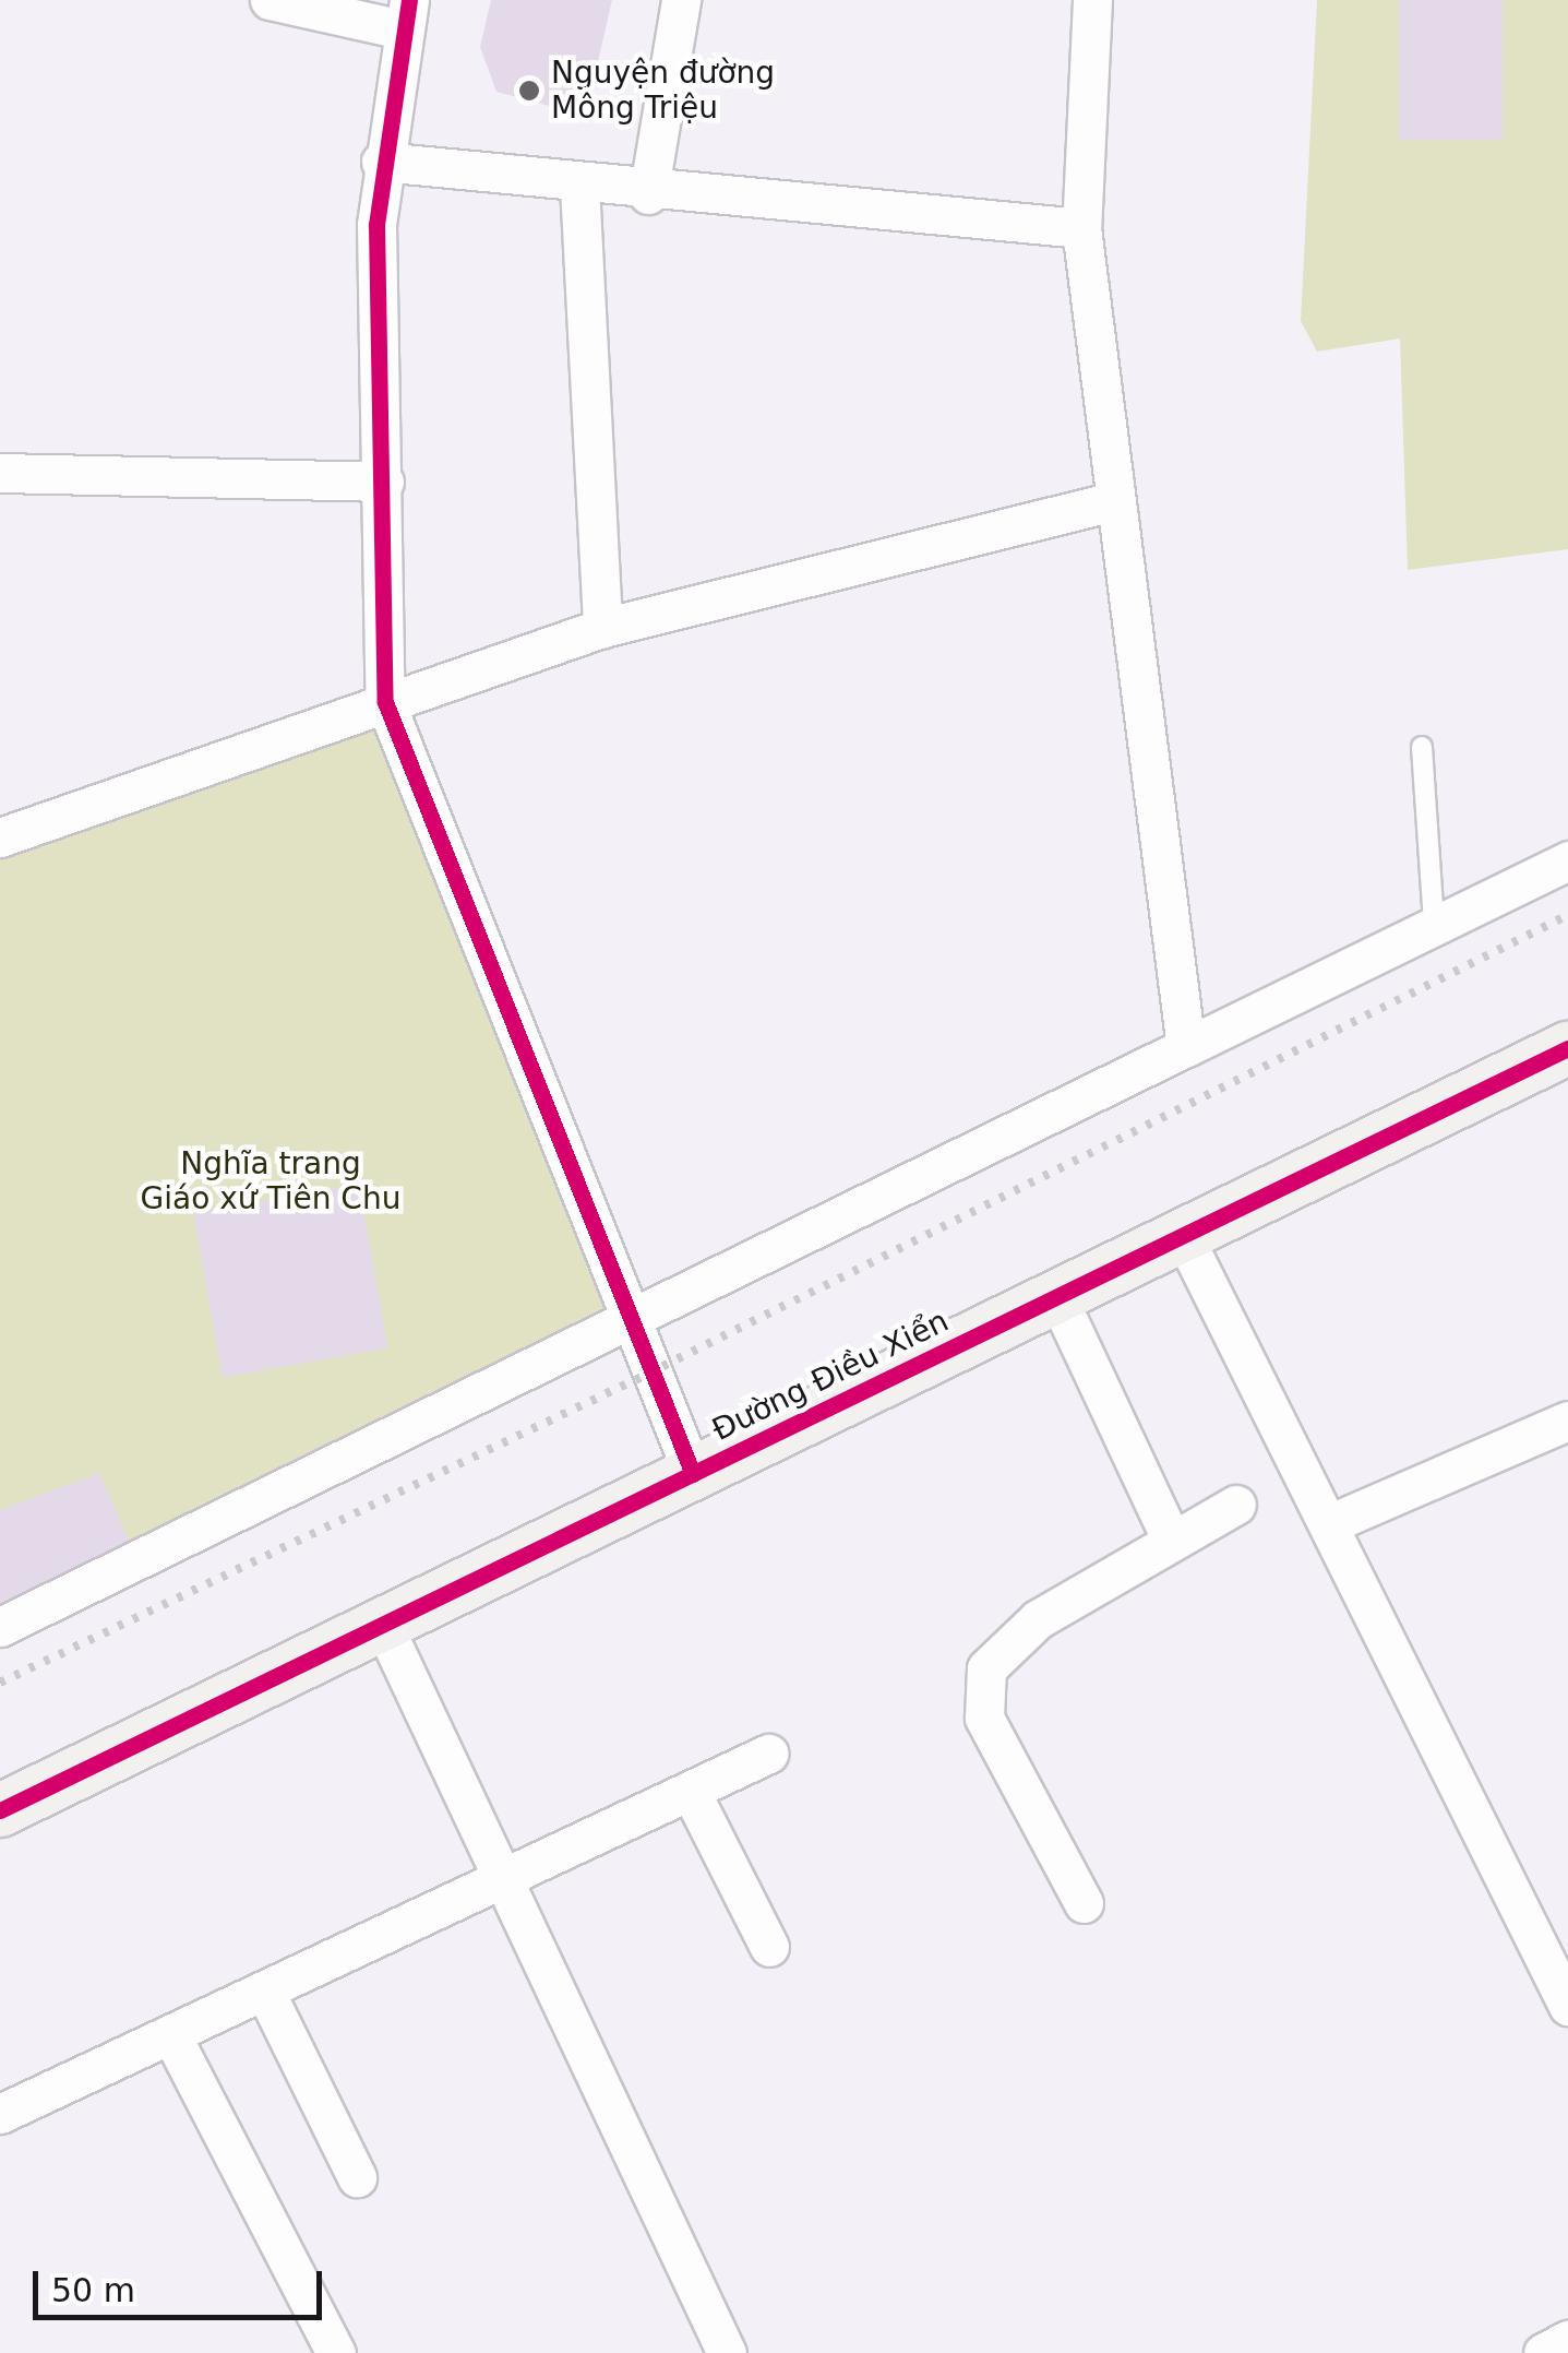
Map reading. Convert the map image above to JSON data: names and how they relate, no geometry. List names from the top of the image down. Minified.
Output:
{"streets":{"street":["Đường Điều Xiển"]},"parks":["Nghĩa trang Giáo xứ Tiên Chu"],"places":["Nguyện đường Mông Triệu"],"scale_bar":"50 m"}
